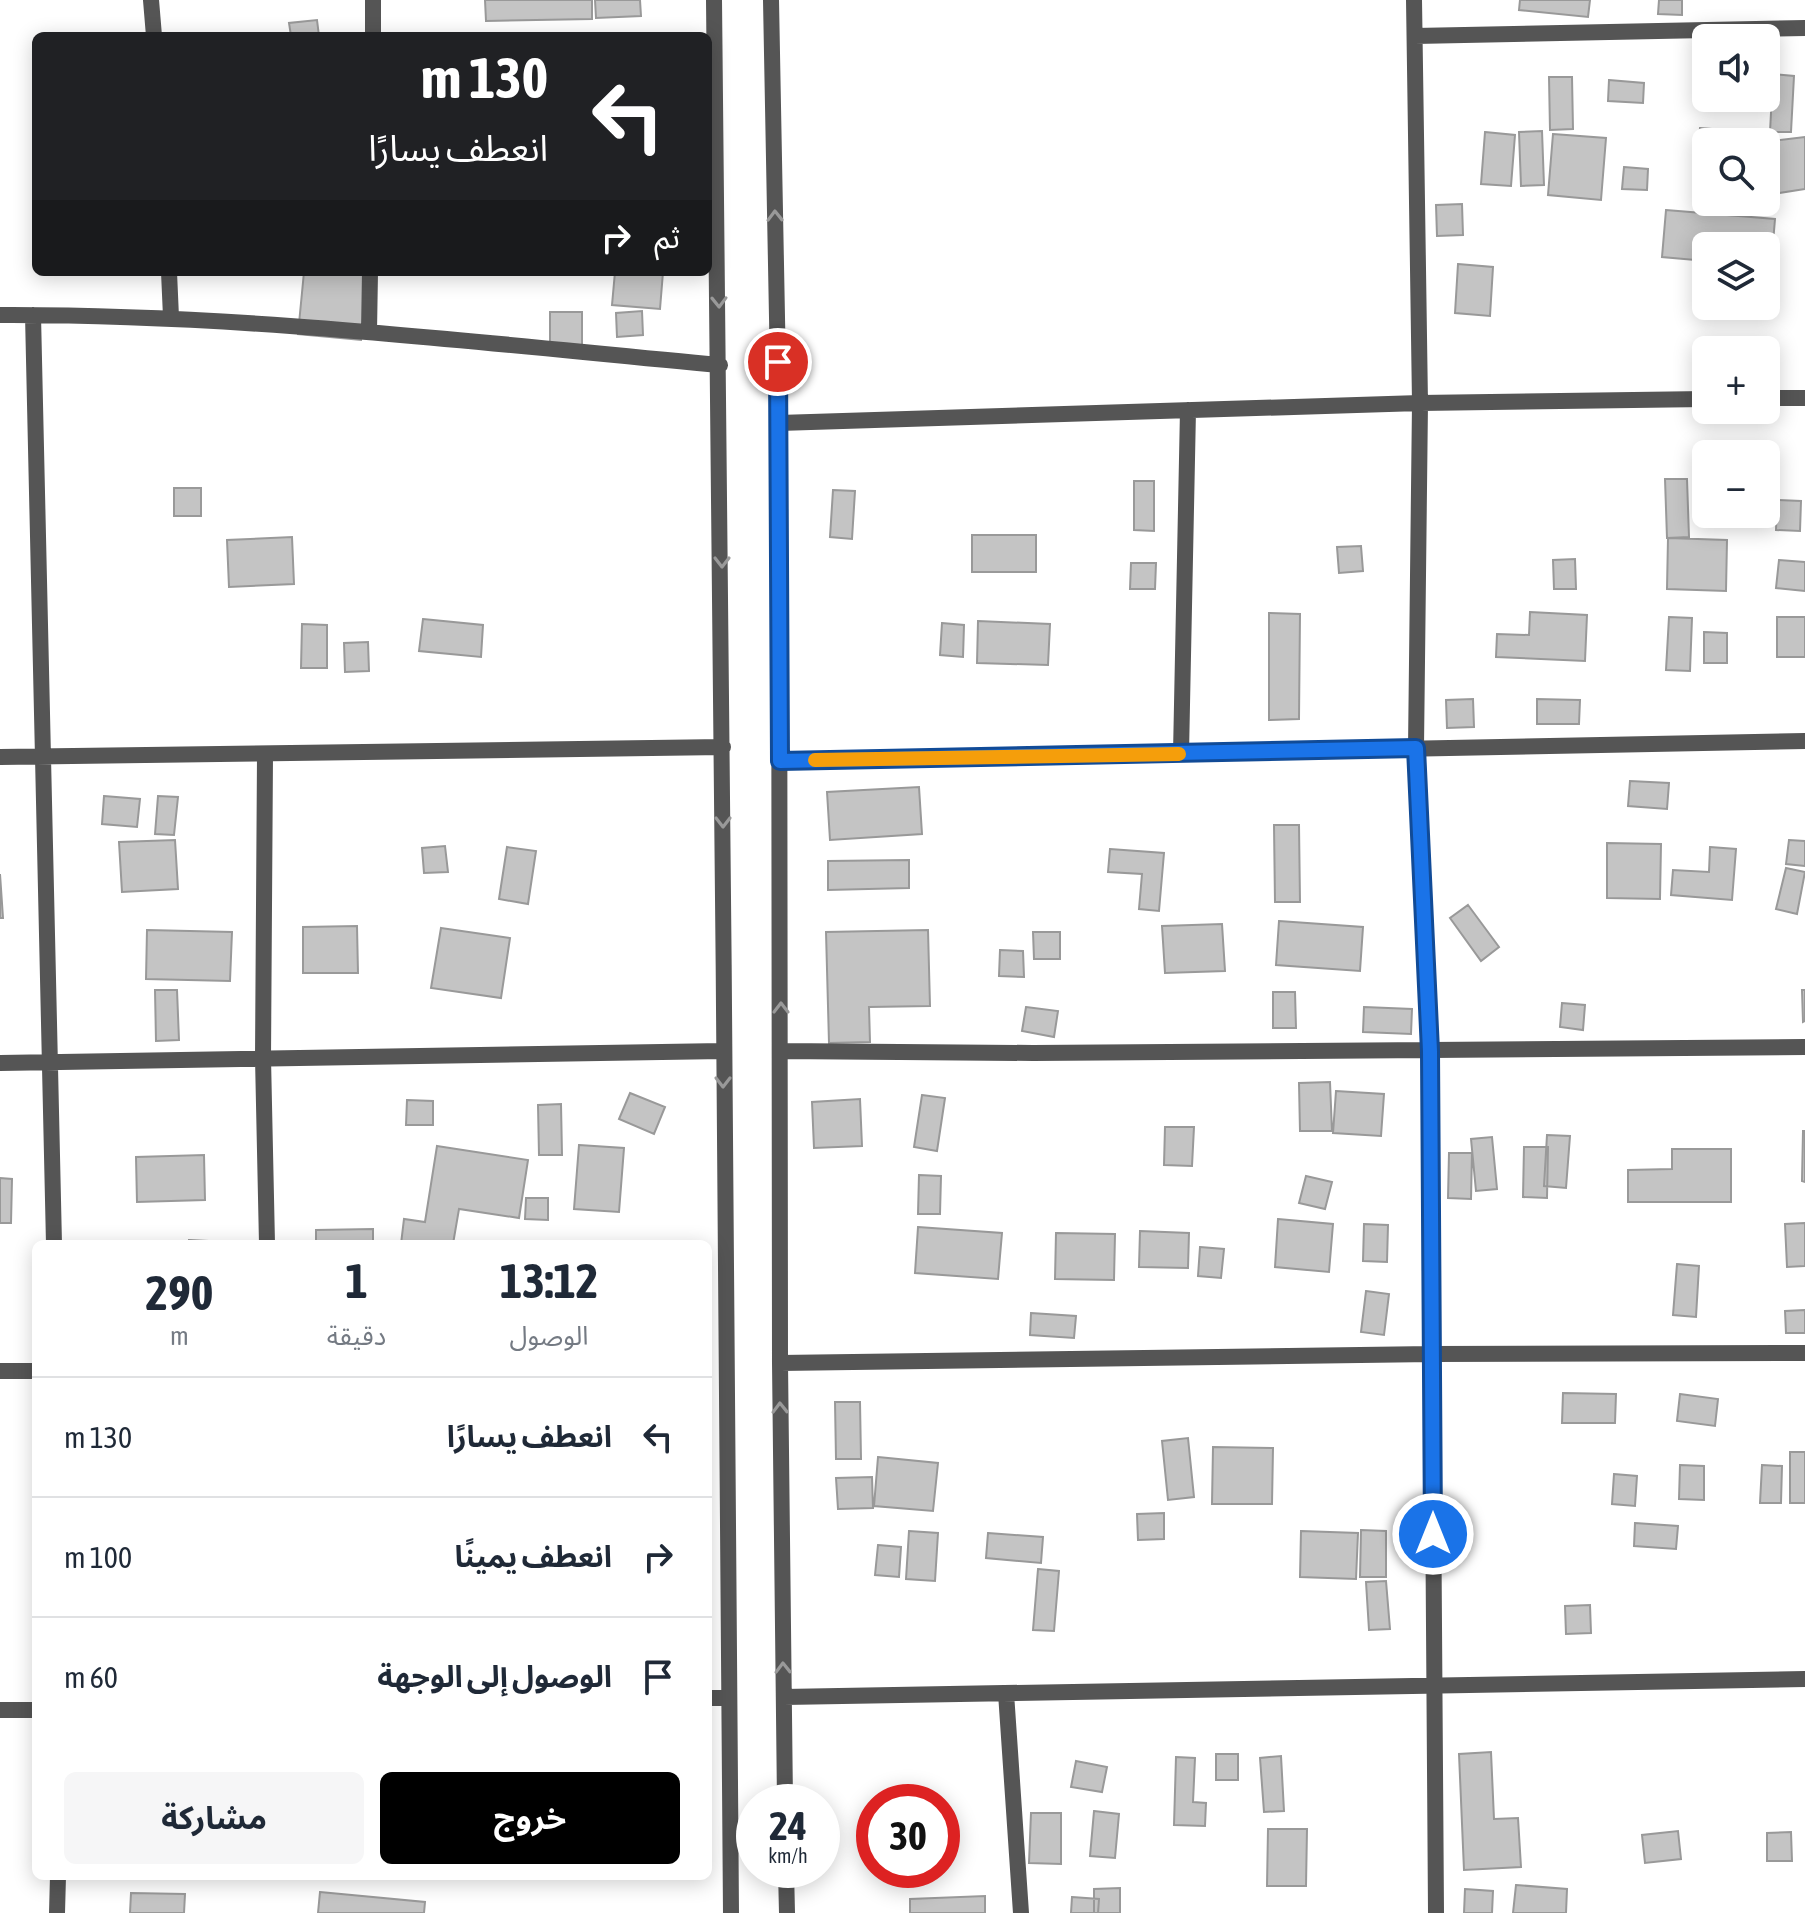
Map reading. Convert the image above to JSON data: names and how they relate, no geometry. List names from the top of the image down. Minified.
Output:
{"page":{"map_buttons":["+","−"],"turn":["130 m","انعطف يسارًا"],"then":"ثم","eta":["13:12","الوصول","1","دقيقة","290","m"],"list":[{"name":"انعطف يسارًا","value":"130 m"},{"name":"انعطف يمينًا","value":"100 m"},{"name":"الوصول إلى الوجهة","value":"60 m"}],"buttons":["خروج","مشاركة"],"speed":"24 km/h","limit":"30"}}
